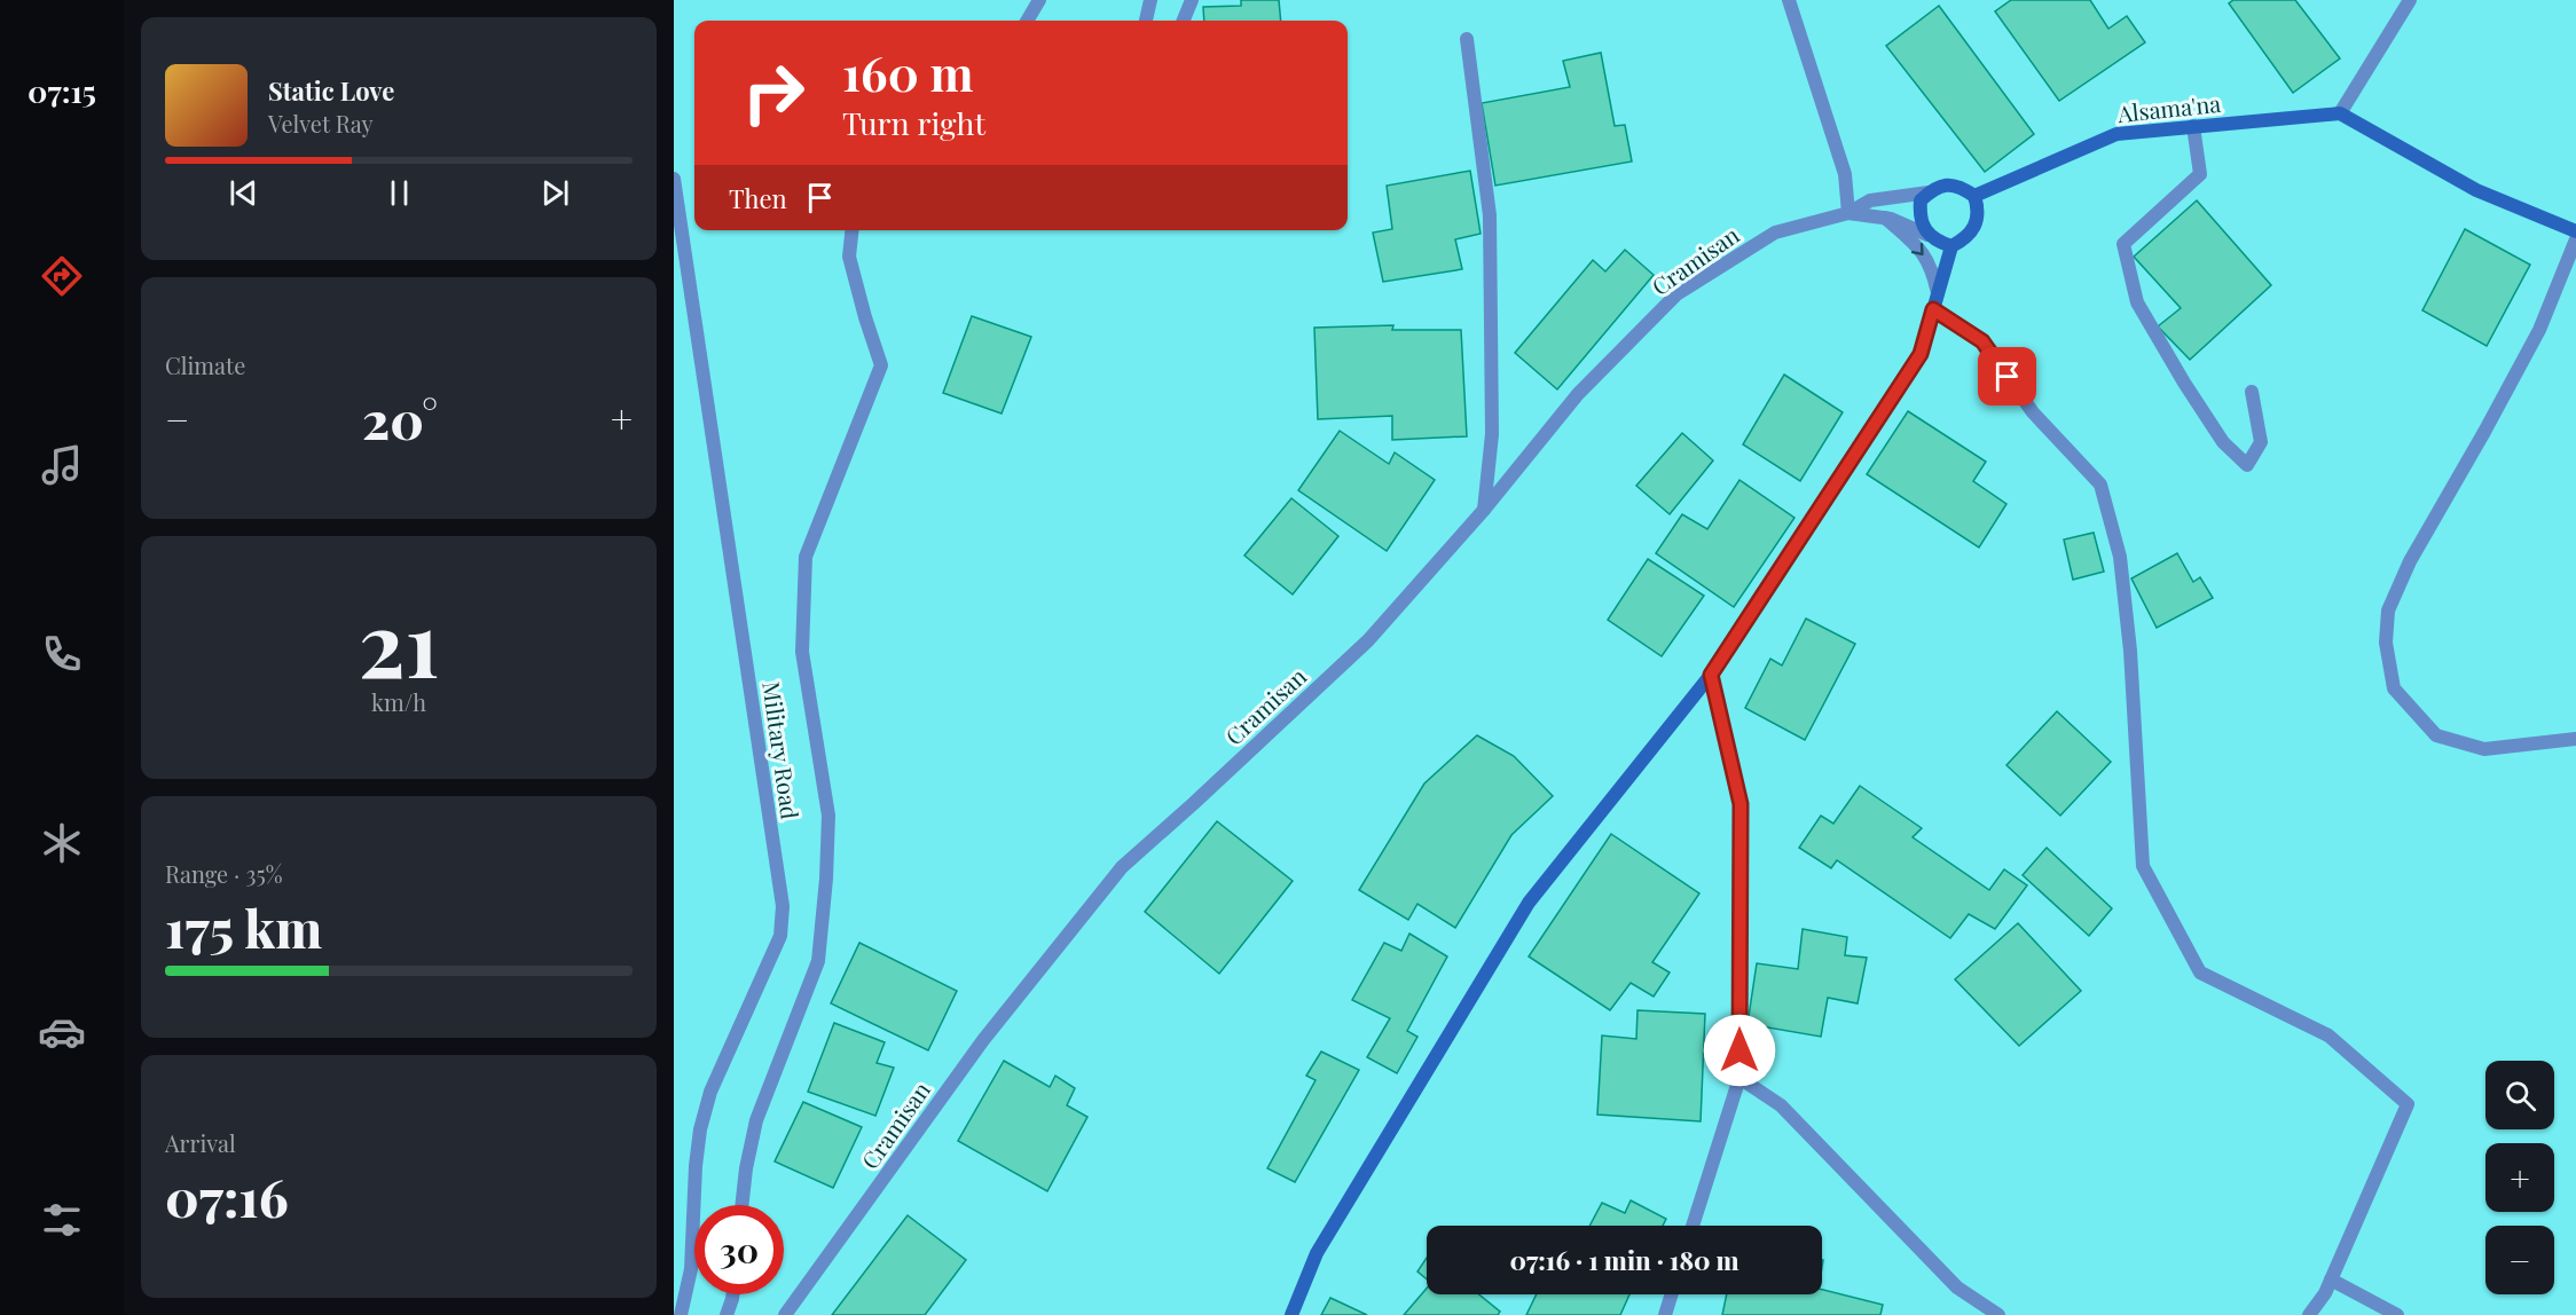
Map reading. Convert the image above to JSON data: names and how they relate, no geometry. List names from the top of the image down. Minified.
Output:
{"streets":{"street":["Alsama'na","Cramisan","Military Road"]},"page":{"tabs":"07:15","turn":["160 m","Turn right"],"song":["Static Love","Velvet Ray"],"then":"Then","tile":["Climate",["21","km/h"],["Range · 35%","175 km"],["Arrival","07:16"]],"heat":["−","20°","+"],"map_buttons":["+","−"],"limit":"30","trip":"07:16 · 1 min · 180 m"}}
